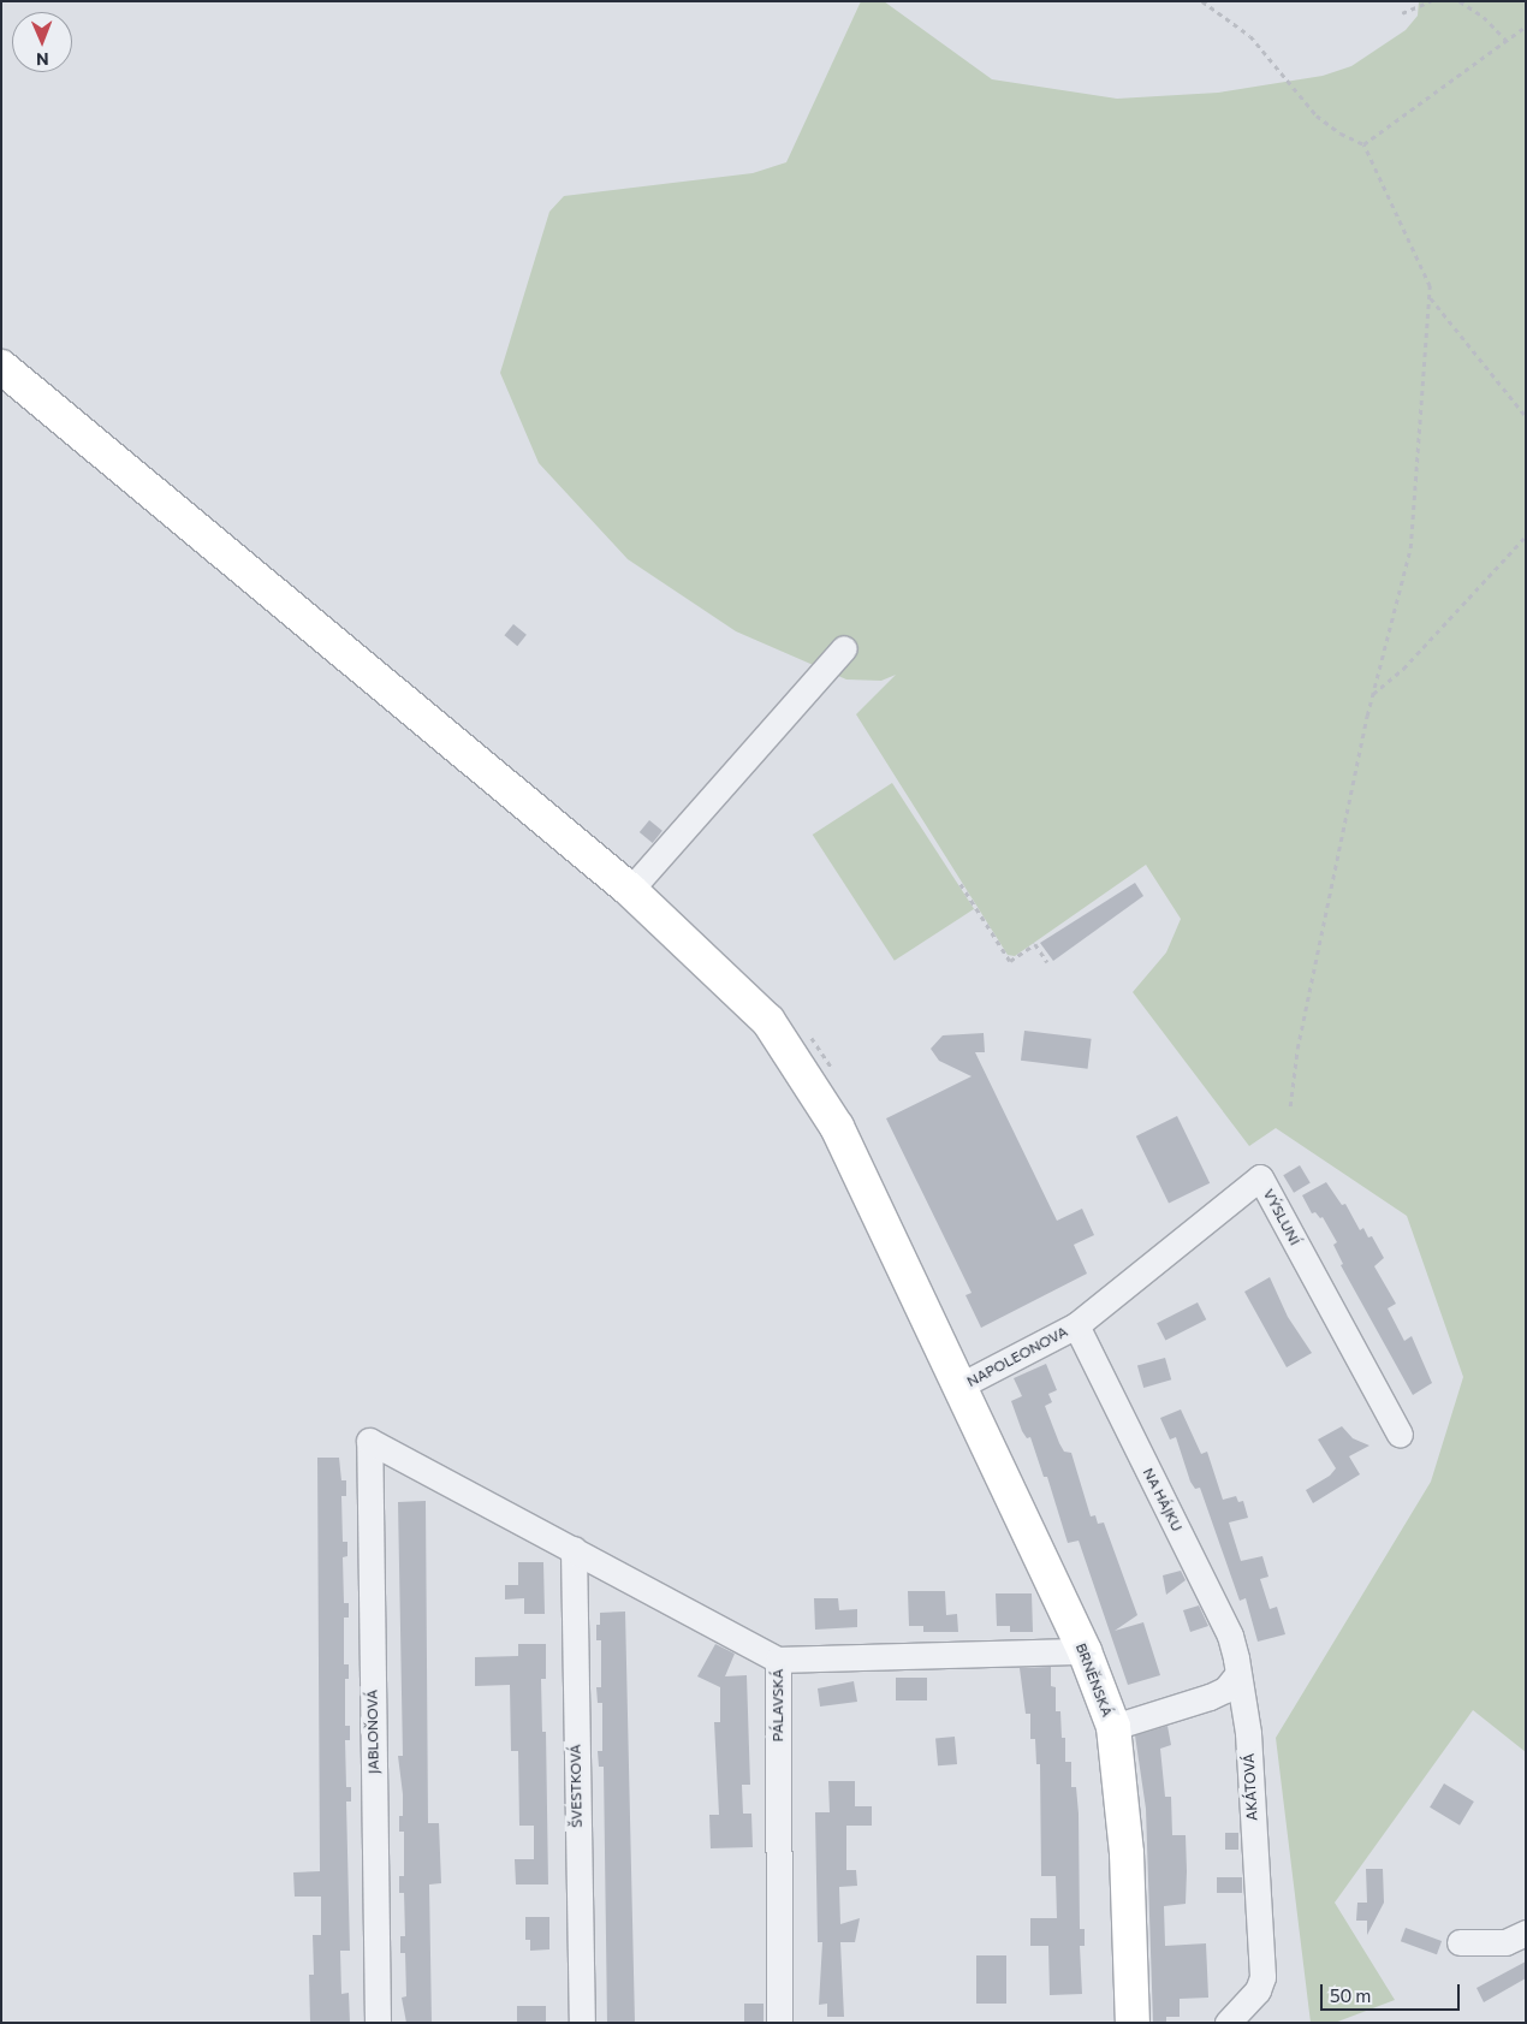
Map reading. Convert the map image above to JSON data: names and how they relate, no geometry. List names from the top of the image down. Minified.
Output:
{"streets":{"main road":["BRNĚNSKÁ"],"street":["VÝSLUNÍ","NAPOLEONOVA","NA HÁJKU","PÁLAVSKÁ","JABLOŇOVÁ","ŠVESTKOVÁ","AKÁTOVÁ"]},"crossings":[["VÝSLUNÍ","NAPOLEONOVA"],["VÝSLUNÍ","NA HÁJKU"],["NAPOLEONOVA","NA HÁJKU"],["NAPOLEONOVA","BRNĚNSKÁ"],["NA HÁJKU","AKÁTOVÁ"],["BRNĚNSKÁ","PÁLAVSKÁ"],["JABLOŇOVÁ","ŠVESTKOVÁ"]],"scale_bar":"50 m","north":"bottom"}
